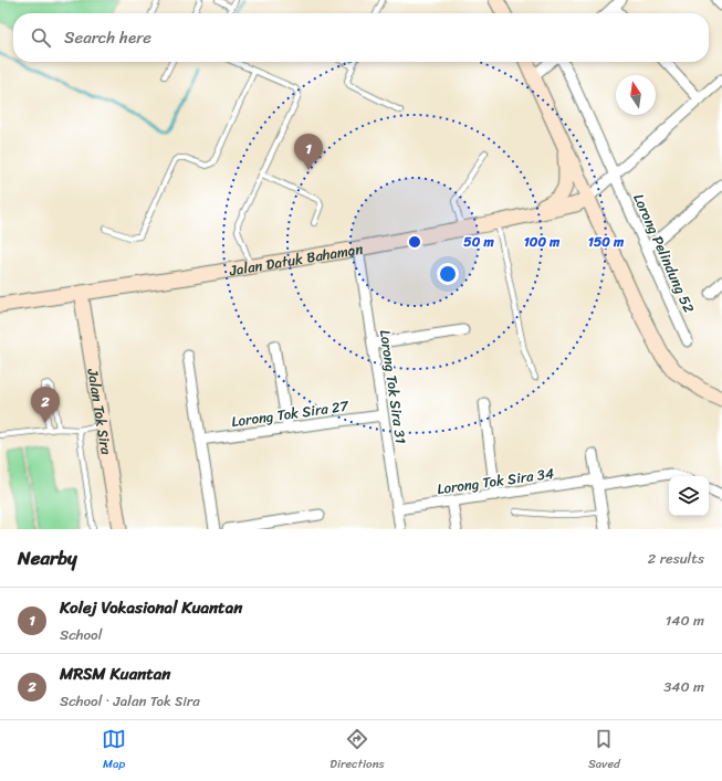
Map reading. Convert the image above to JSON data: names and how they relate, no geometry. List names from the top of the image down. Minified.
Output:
{"streets":{"street":["Lorong Pelindung 52","Jalan Datuk Bahaman","Lorong Tok Sira 31","Jalan Tok Sira","Lorong Tok Sira 27","Lorong Tok Sira 34"]},"crossings":[["Jalan Datuk Bahaman","Lorong Tok Sira 31"],["Jalan Datuk Bahaman","Jalan Tok Sira"],["Lorong Tok Sira 31","Lorong Tok Sira 27"],["Lorong Tok Sira 31","Lorong Tok Sira 34"]],"north":"top","page":{"search":"Search here","pins":["1","2"],"heading":["Nearby","2 results"],"list":[{"mark":"1","name":"Kolej Vokasional Kuantan","note":"School","value":"140 m"},{"mark":"2","name":"MRSM Kuantan","note":"School · Jalan Tok Sira","value":"340 m"}],"nav":["Map","Directions","Saved"]},"rings":["50 m","100 m","150 m"]}
